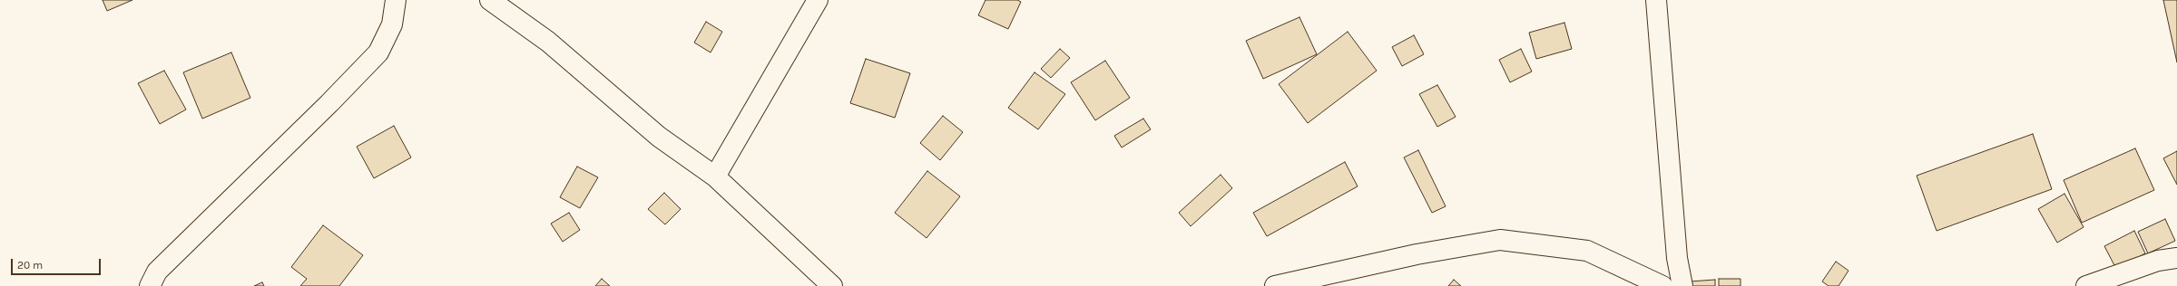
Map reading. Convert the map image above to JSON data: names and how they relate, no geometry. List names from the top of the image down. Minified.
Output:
{"scale_bar":"20 m"}
